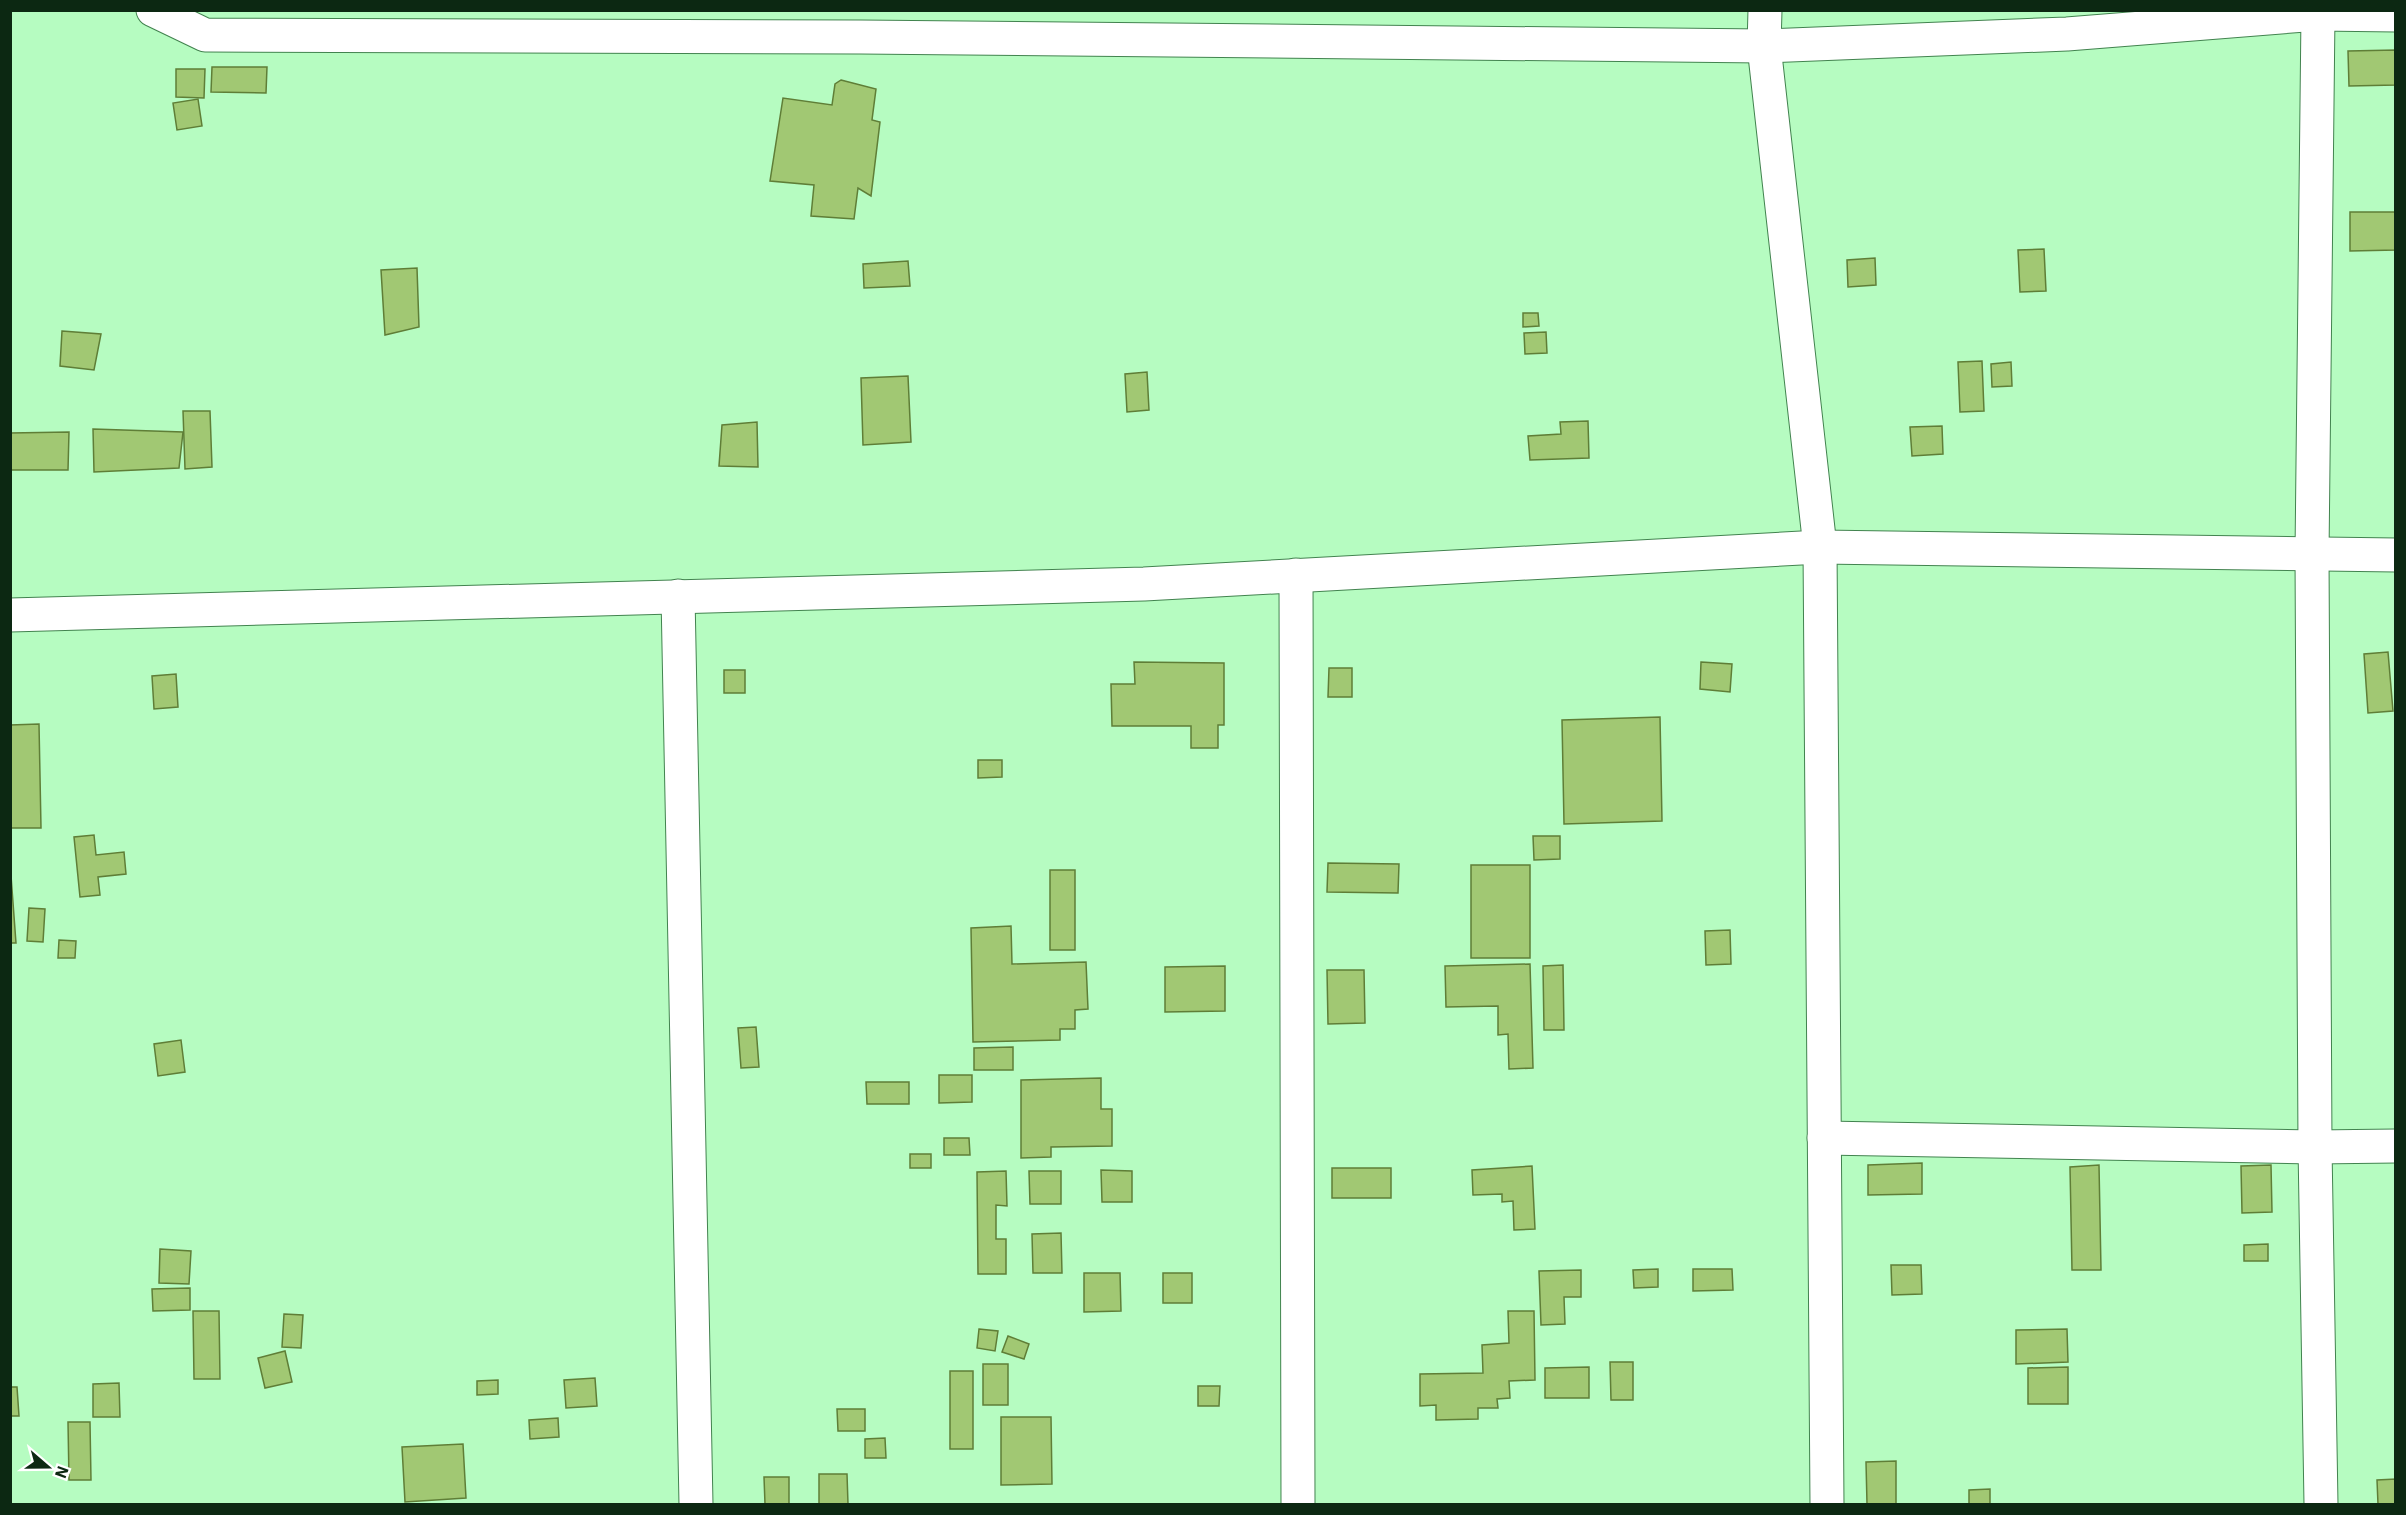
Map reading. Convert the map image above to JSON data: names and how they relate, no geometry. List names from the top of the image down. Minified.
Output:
{"north":"right"}
